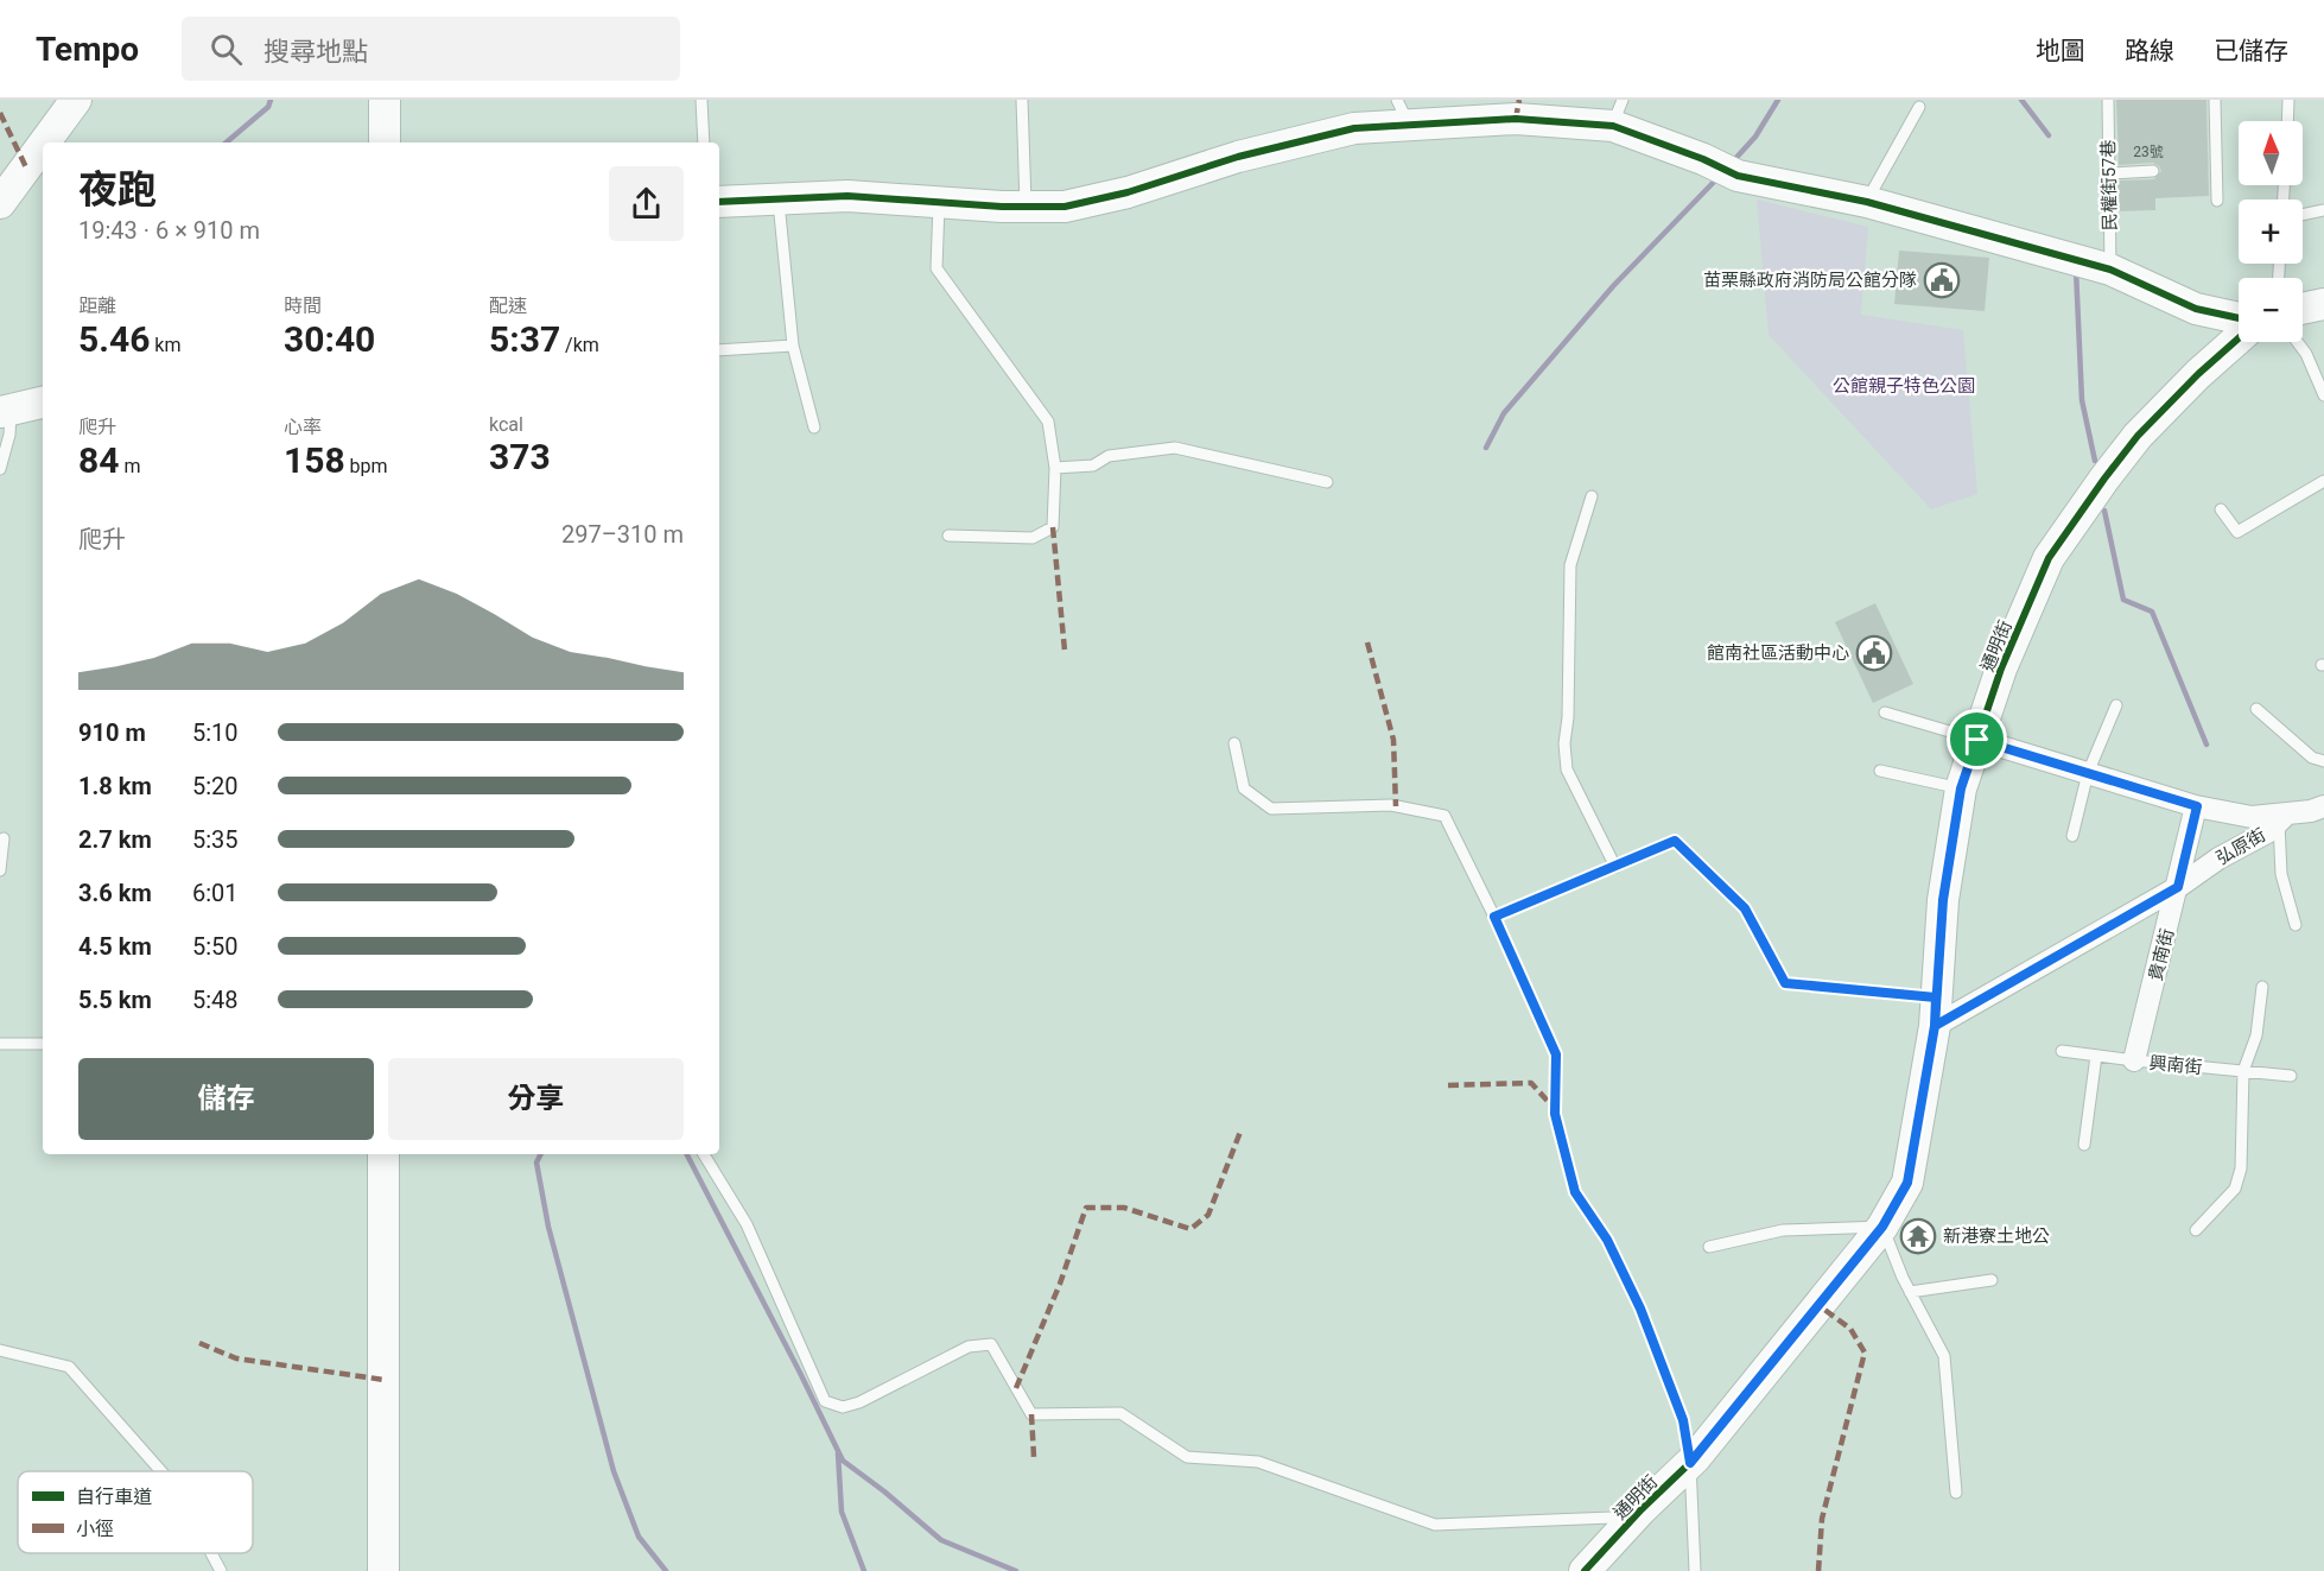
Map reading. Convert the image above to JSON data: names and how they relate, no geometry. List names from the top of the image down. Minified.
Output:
{"streets":{"street":["通明街","弘原街","貴南街"],"lane":["民權街57巷","興南街"]},"crossings":[["通明街","弘原街"],["弘原街","貴南街"],["貴南街","興南街"]],"parks":["公館親子特色公園"],"places":{"public building":["苗栗縣政府消防局公館分隊","館南社區活動中心"],"temple":["新港寮土地公"]},"house_numbers":["23號"],"legend":["自行車道","小徑"],"north":"top","page":{"header":"Tempo","search":"搜尋地點","nav":["地圖","路線","已儲存"],"map_buttons":["+","−"],"heading":["夜跑","19:43 · 6 × 910 m"],"stats":[["距離","5.46 km"],["時間","30:40"],["配速","5:37 /km"],["爬升","84 m"],["心率","158 bpm"],["kcal","373"]],"chart":["爬升","297–310 m"],"list":[{"name":"910 m","note":"5:10"},{"name":"1.8 km","note":"5:20"},{"name":"2.7 km","note":"5:35"},{"name":"3.6 km","note":"6:01"},{"name":"4.5 km","note":"5:50"},{"name":"5.5 km","note":"5:48"}],"buttons":["儲存","分享"]}}
